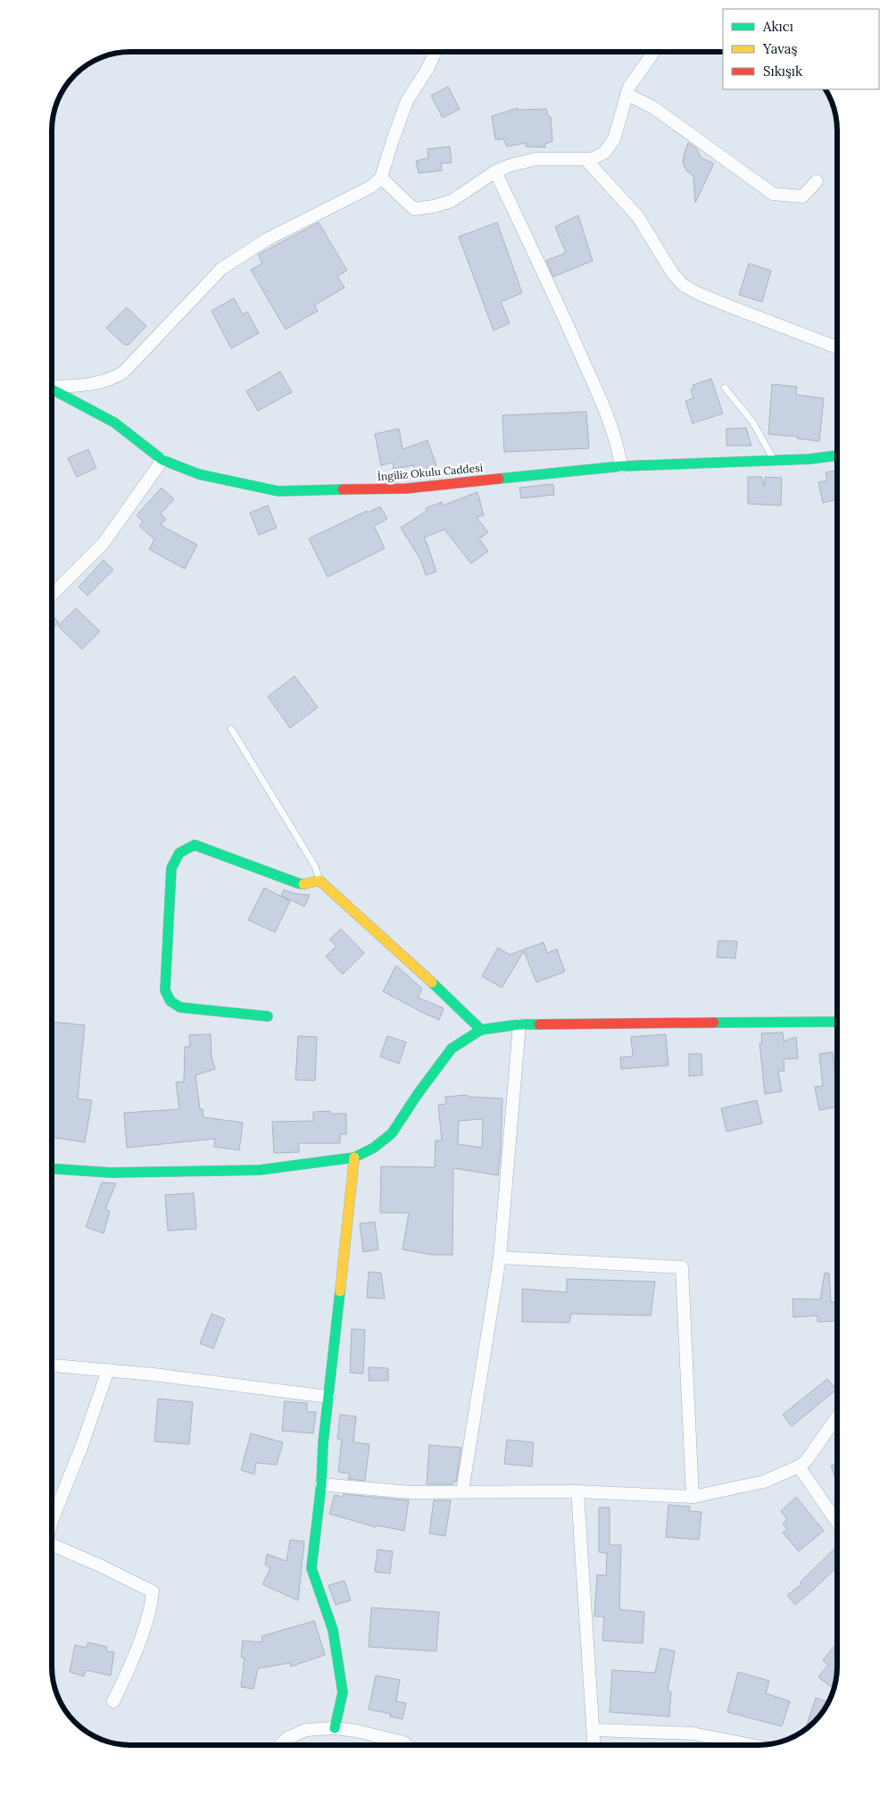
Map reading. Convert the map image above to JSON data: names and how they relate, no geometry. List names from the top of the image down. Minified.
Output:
{"streets":{"street":["İngiliz Okulu Caddesi"]},"legend":["Akıcı","Yavaş","Sıkışık"]}
